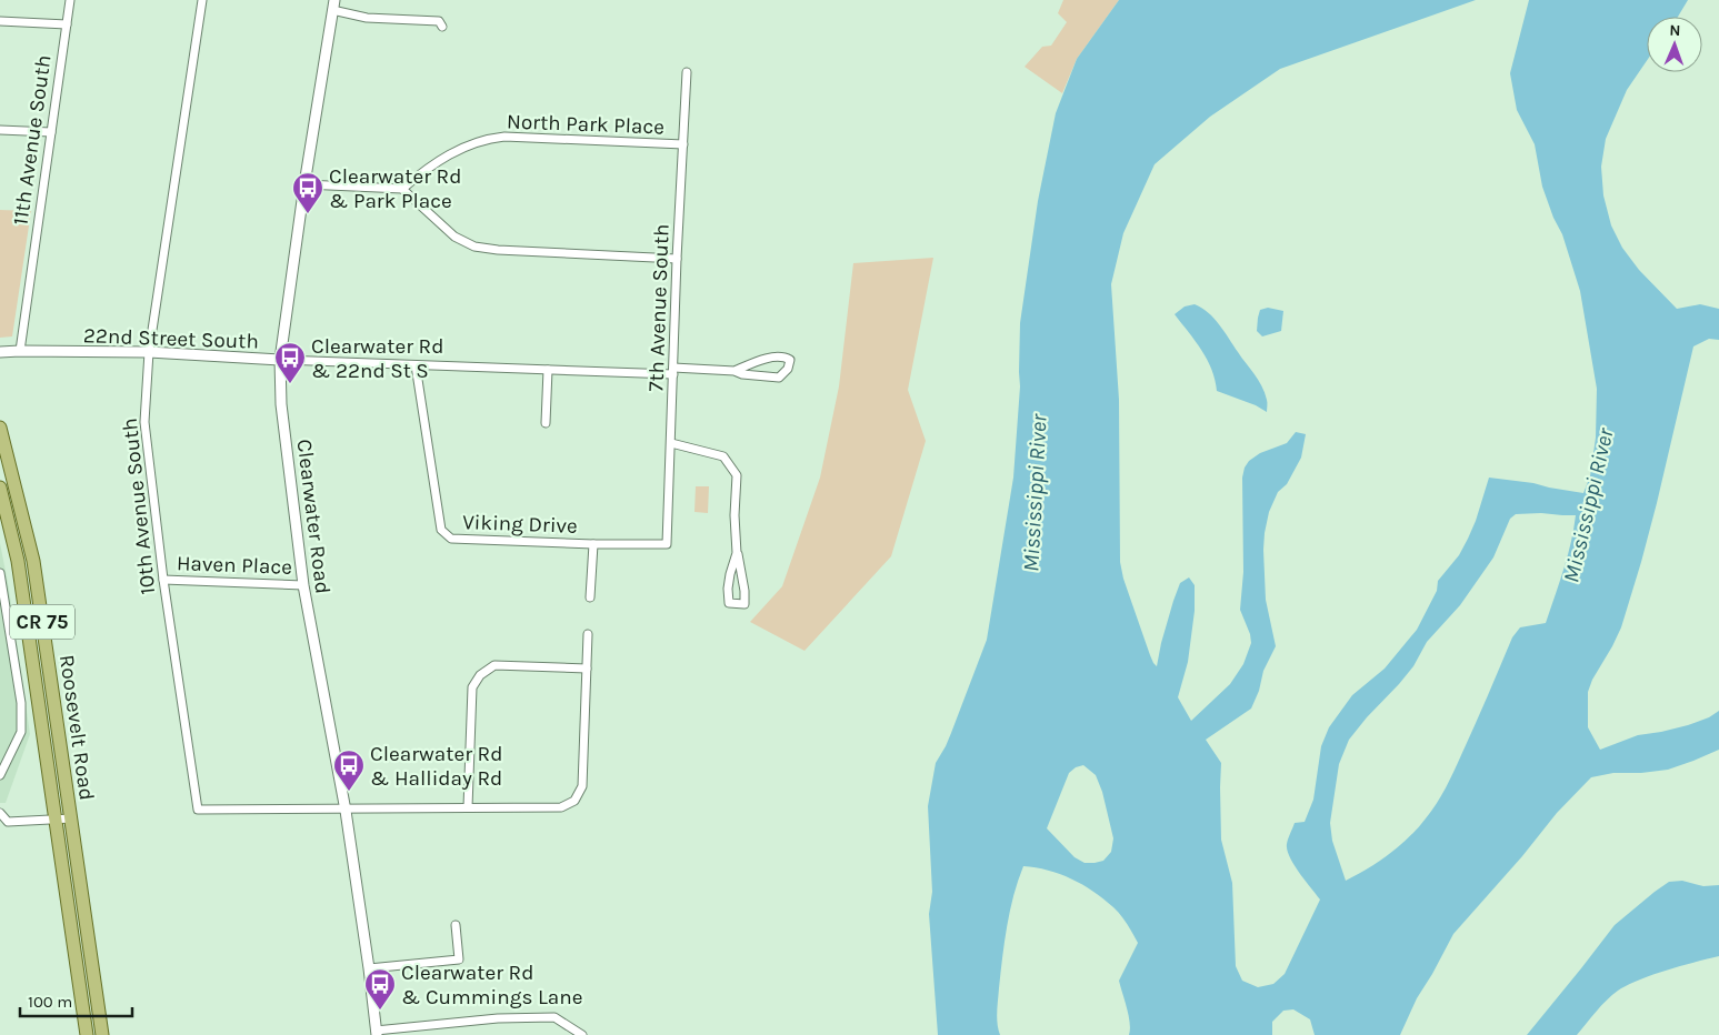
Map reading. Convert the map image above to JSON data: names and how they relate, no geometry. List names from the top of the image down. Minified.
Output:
{"streets":{"main road":["CR 75","Roosevelt Road"],"street":["North Park Place","11th Avenue South","7th Avenue South","22nd Street South","10th Avenue South","Clearwater Road","Viking Drive","Haven Place"]},"crossings":[["North Park Place","7th Avenue South"],["11th Avenue South","22nd Street South"],["7th Avenue South","22nd Street South"],["7th Avenue South","Viking Drive"],["22nd Street South","10th Avenue South"],["22nd Street South","Clearwater Road"],["22nd Street South","Viking Drive"],["10th Avenue South","Clearwater Road"],["10th Avenue South","Haven Place"],["Clearwater Road","Haven Place"]],"water":["Mississippi River"],"places":{"bus stop":["Clearwater Rd & Park Place","Clearwater Rd & 22nd St S","Clearwater Rd & Halliday Rd","Clearwater Rd & Cummings Lane"]},"scale_bar":"100 m","north":"top"}
